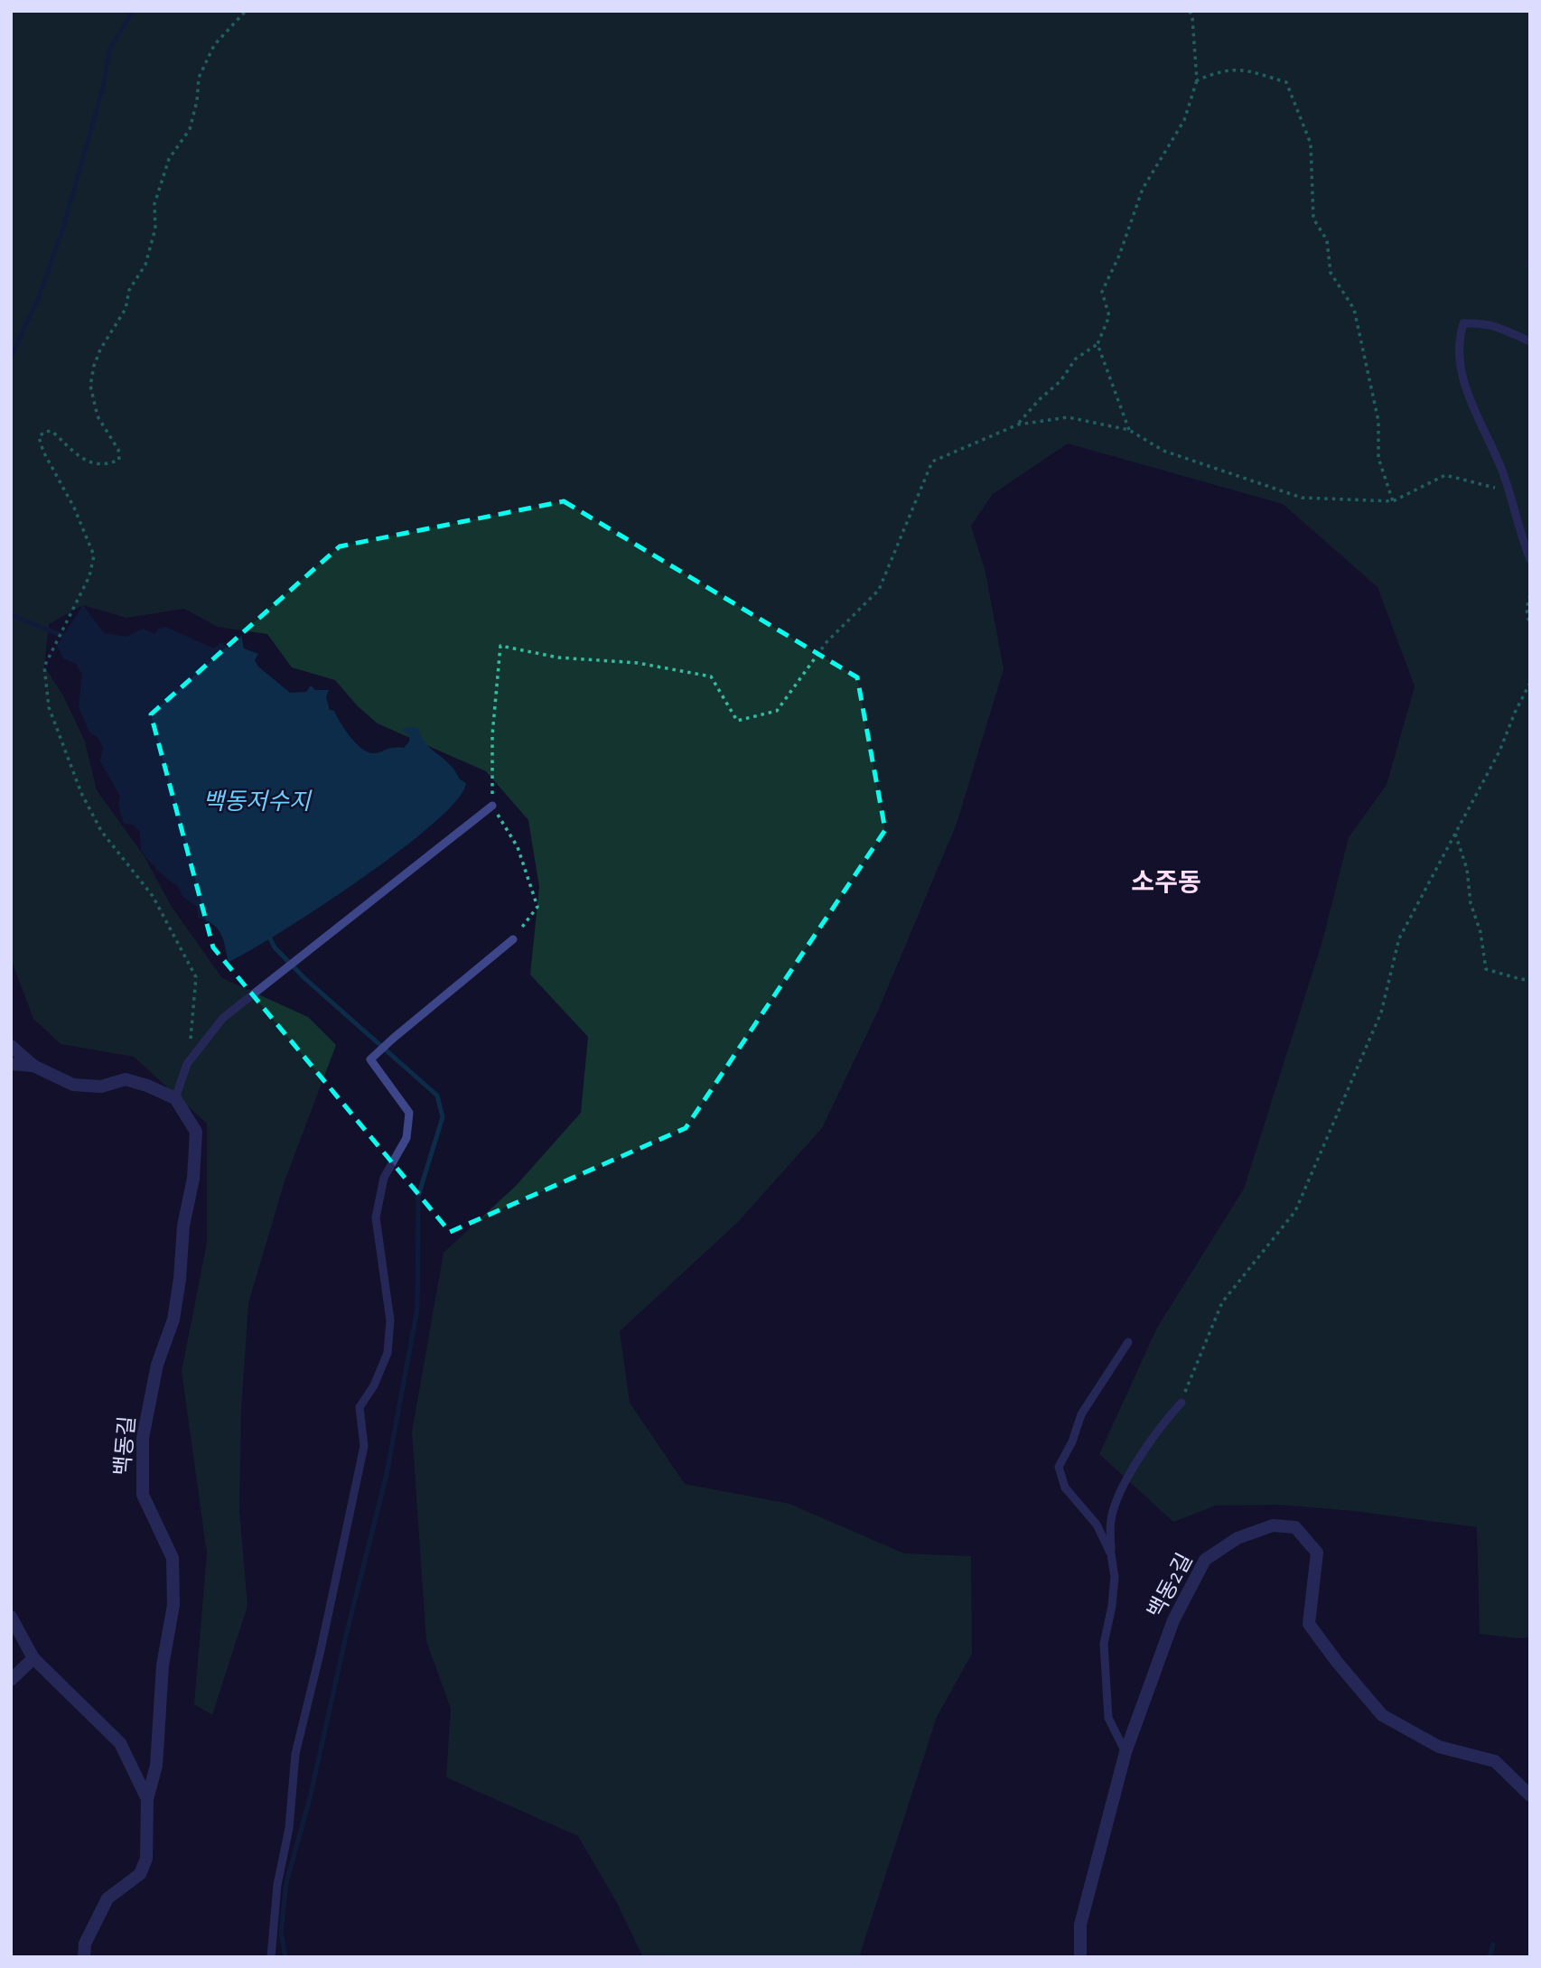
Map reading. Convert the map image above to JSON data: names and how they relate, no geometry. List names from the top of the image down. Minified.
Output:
{"streets":{"street":["백동길","백동2길"]},"districts":["소주동"],"water":["백동저수지"]}
